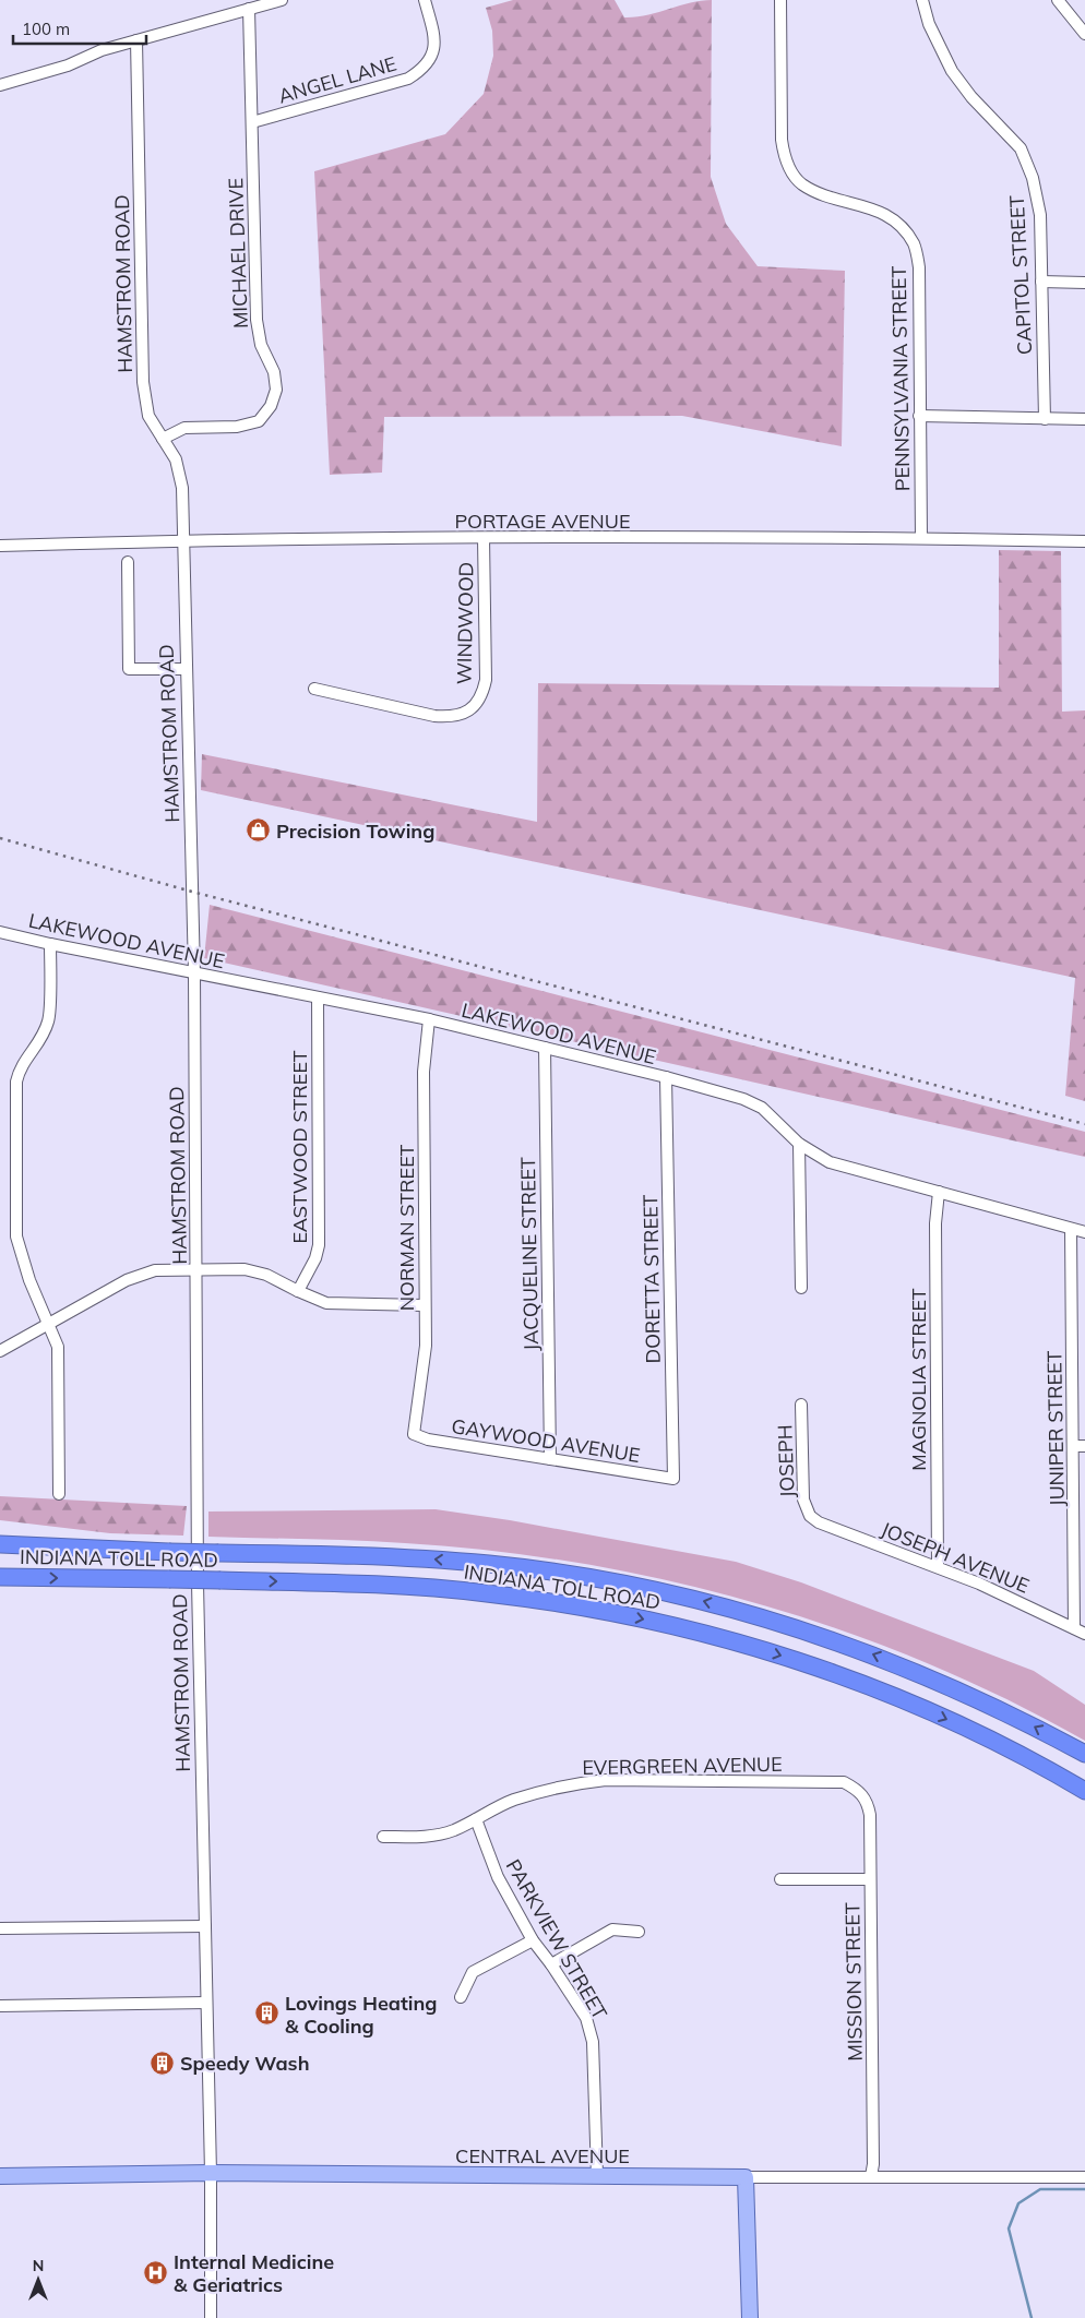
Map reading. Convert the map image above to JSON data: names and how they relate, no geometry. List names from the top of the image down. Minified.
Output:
{"streets":{"highway":["INDIANA TOLL ROAD"],"main road":["CENTRAL AVENUE"],"street":["ANGEL LANE","MICHAEL DRIVE","CAPITOL STREET","HAMSTROM ROAD","PENNSYLVANIA STREET","PORTAGE AVENUE","WINDWOOD","LAKEWOOD AVENUE","EASTWOOD STREET","NORMAN STREET","JACQUELINE STREET","DORETTA STREET","MAGNOLIA STREET","JUNIPER STREET","GAYWOOD AVENUE","JOSEPH","JOSEPH AVENUE","EVERGREEN AVENUE","PARKVIEW STREET","MISSION STREET"]},"crossings":[["ANGEL LANE","MICHAEL DRIVE"],["MICHAEL DRIVE","HAMSTROM ROAD"],["HAMSTROM ROAD","PORTAGE AVENUE"],["HAMSTROM ROAD","LAKEWOOD AVENUE"],["HAMSTROM ROAD","CENTRAL AVENUE"],["PENNSYLVANIA STREET","PORTAGE AVENUE"],["PORTAGE AVENUE","WINDWOOD"],["LAKEWOOD AVENUE","EASTWOOD STREET"],["LAKEWOOD AVENUE","NORMAN STREET"],["LAKEWOOD AVENUE","JACQUELINE STREET"],["LAKEWOOD AVENUE","DORETTA STREET"],["LAKEWOOD AVENUE","MAGNOLIA STREET"],["LAKEWOOD AVENUE","JUNIPER STREET"],["NORMAN STREET","GAYWOOD AVENUE"],["JACQUELINE STREET","GAYWOOD AVENUE"],["DORETTA STREET","GAYWOOD AVENUE"],["MAGNOLIA STREET","JOSEPH AVENUE"],["JUNIPER STREET","JOSEPH AVENUE"],["JOSEPH","JOSEPH AVENUE"],["EVERGREEN AVENUE","PARKVIEW STREET"],["EVERGREEN AVENUE","MISSION STREET"],["PARKVIEW STREET","CENTRAL AVENUE"],["MISSION STREET","CENTRAL AVENUE"]],"places":{"shop":["Precision Towing"],"building":["Lovings Heating & Cooling","Speedy Wash"],"hospital":["Internal Medicine & Geriatrics"]},"scale_bar":"100 m","north":"top"}
